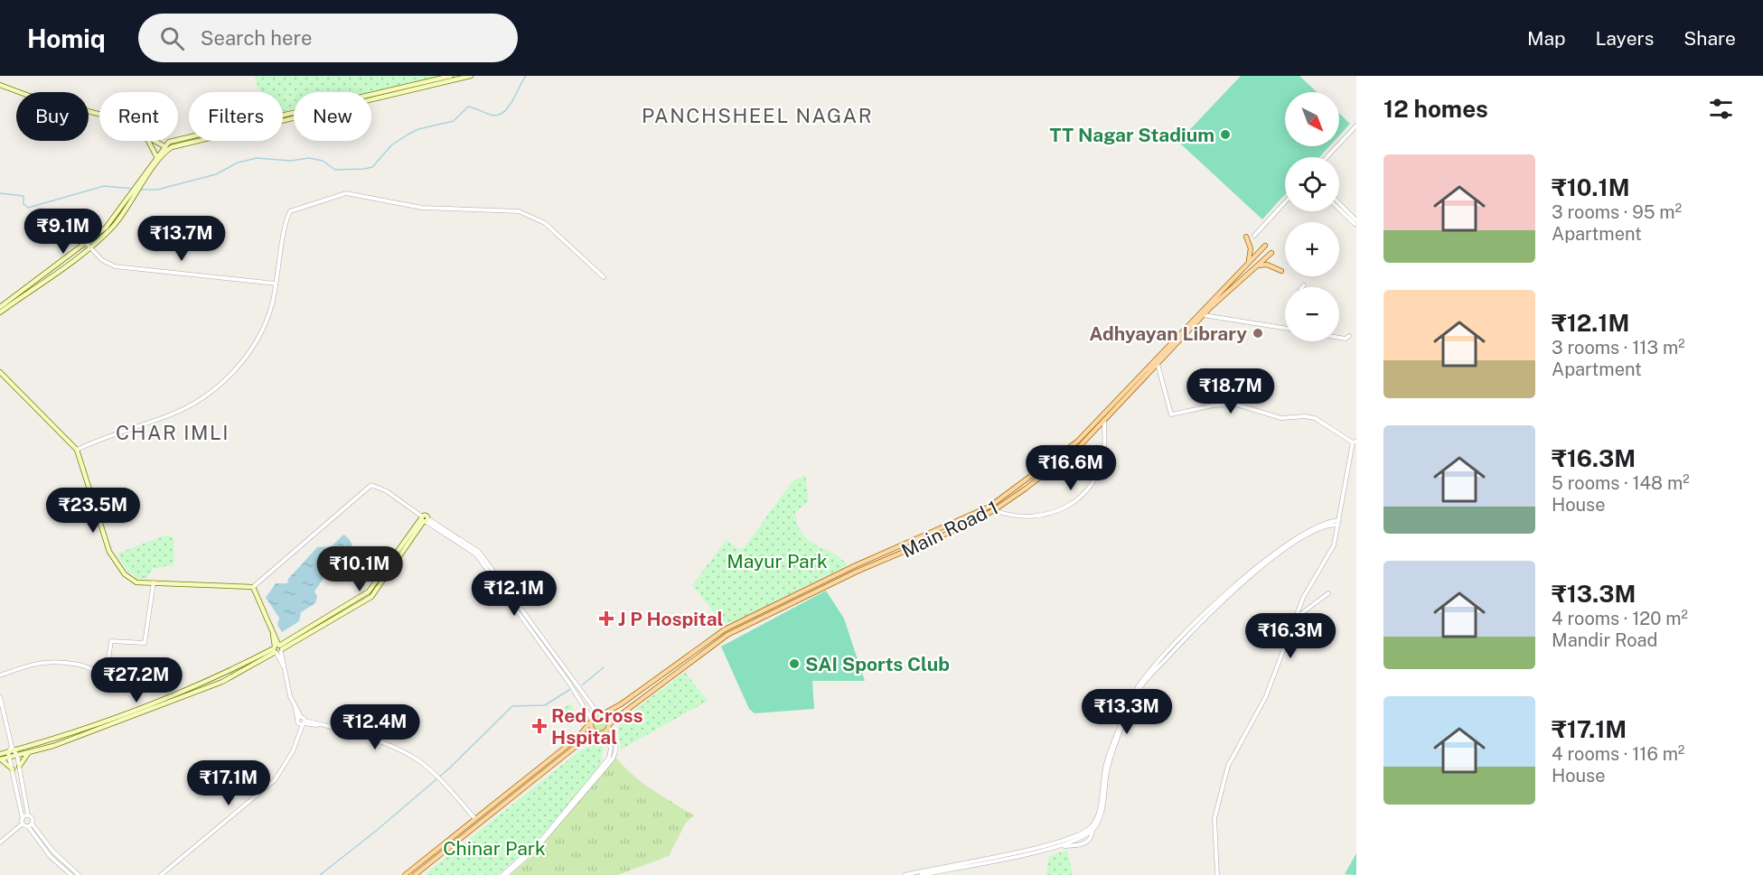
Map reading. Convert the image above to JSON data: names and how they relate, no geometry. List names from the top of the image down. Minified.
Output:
{"streets":{"main road":["Main Road 1"]},"districts":["PANCHSHEEL NAGAR","CHAR IMLI"],"parks":["Mayur Park","Chinar Park"],"places":{"other":["TT Nagar Stadium","Adhyayan Library","SAI Sports Club"],"health":["J P Hospital","Red Cross Hspital"]},"north":"bottom right","page":{"header":"Homiq","search":"Search here","nav":["Map","Layers","Share"],"heading":"12 homes","map_buttons":["+","−"],"chip":["Buy","Rent","Filters","New"],"list":[{"name":"₹10.1M","note":"3 rooms · 95 m² · Apartment"},{"name":"₹12.1M","note":"3 rooms · 113 m² · Apartment"},{"name":"₹16.3M","note":"5 rooms · 148 m² · House"},{"name":"₹13.3M","note":"4 rooms · 120 m² · Mandir Road"},{"name":"₹17.1M","note":"4 rooms · 116 m² · House"}],"price":["₹9.1M","₹13.7M","₹18.7M","₹16.6M","₹23.5M","₹10.1M","₹12.1M","₹16.3M","₹27.2M","₹13.3M","₹12.4M","₹17.1M"]}}
